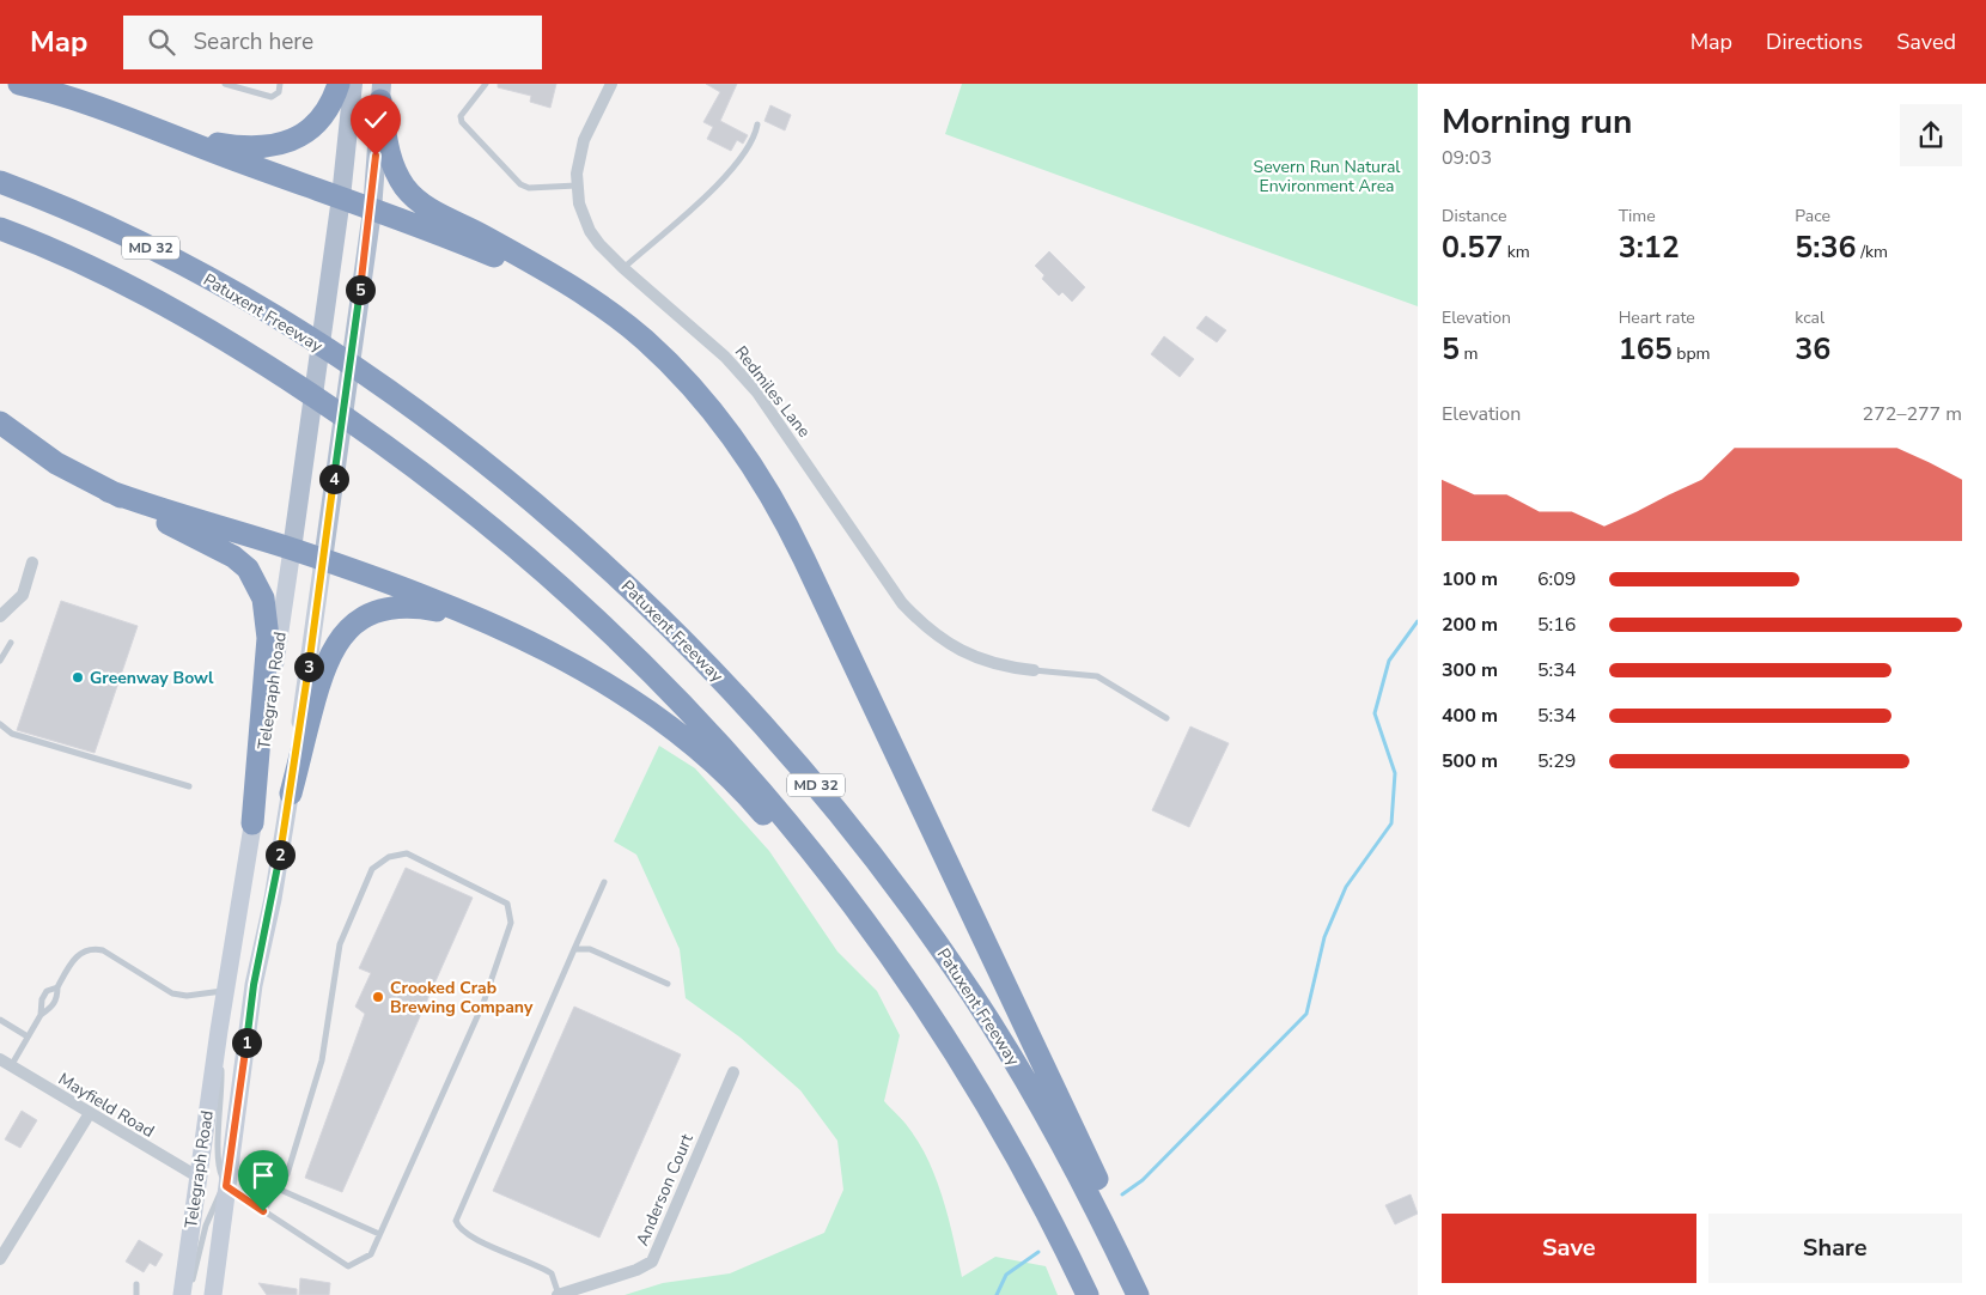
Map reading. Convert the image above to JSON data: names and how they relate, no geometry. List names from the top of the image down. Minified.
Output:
{"streets":{"highway":["MD 32","Patuxent Freeway"],"main road":["Telegraph Road"],"street":["Redmiles Lane","Mayfield Road","Anderson Court"]},"crossings":[["Telegraph Road","Mayfield Road"]],"parks":["Severn Run Natural Environment Area"],"places":["Greenway Bowl","Crooked Crab Brewing Company"],"page":{"header":"Map","search":"Search here","nav":["Map","Directions","Saved"],"heading":["Morning run","09:03"],"stats":[["Distance","0.57 km"],["Time","3:12"],["Pace","5:36 /km"],["Elevation","5 m"],["Heart rate","165 bpm"],["kcal","36"]],"pins":["5","4","3","2","1"],"chart":["Elevation","272–277 m"],"list":[{"name":"100 m","note":"6:09"},{"name":"200 m","note":"5:16"},{"name":"300 m","note":"5:34"},{"name":"400 m","note":"5:34"},{"name":"500 m","note":"5:29"}],"buttons":["Save","Share"]}}
